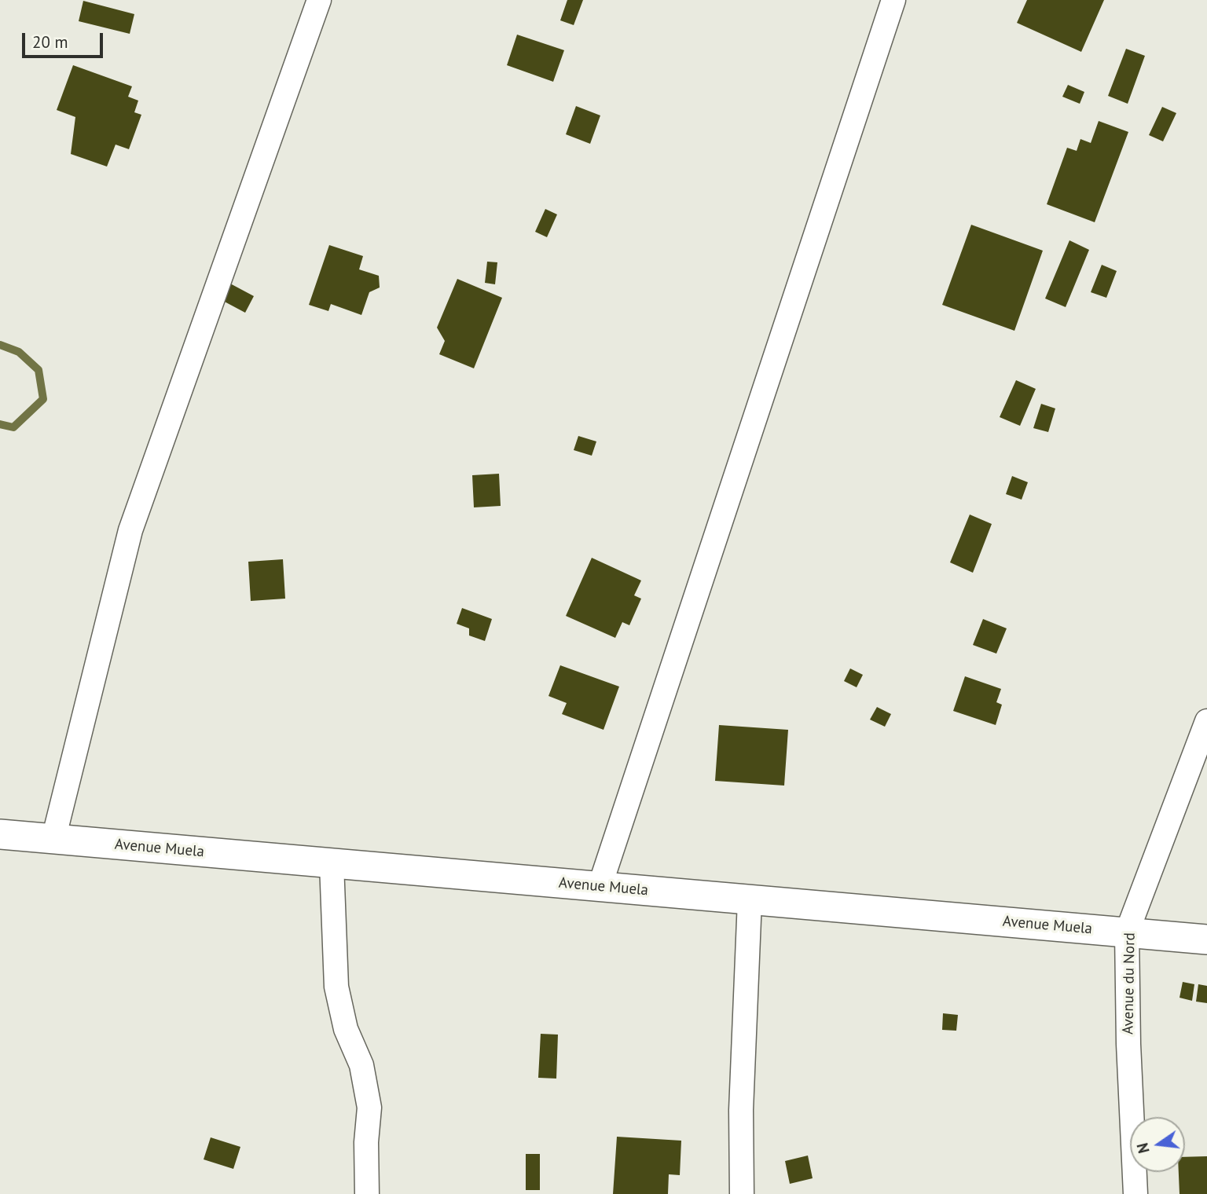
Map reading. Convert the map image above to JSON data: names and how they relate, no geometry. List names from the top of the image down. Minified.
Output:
{"streets":{"street":["Avenue Muela","Avenue du Nord"]},"crossings":[["Avenue Muela","Avenue du Nord"]],"scale_bar":"20 m","north":"left"}
